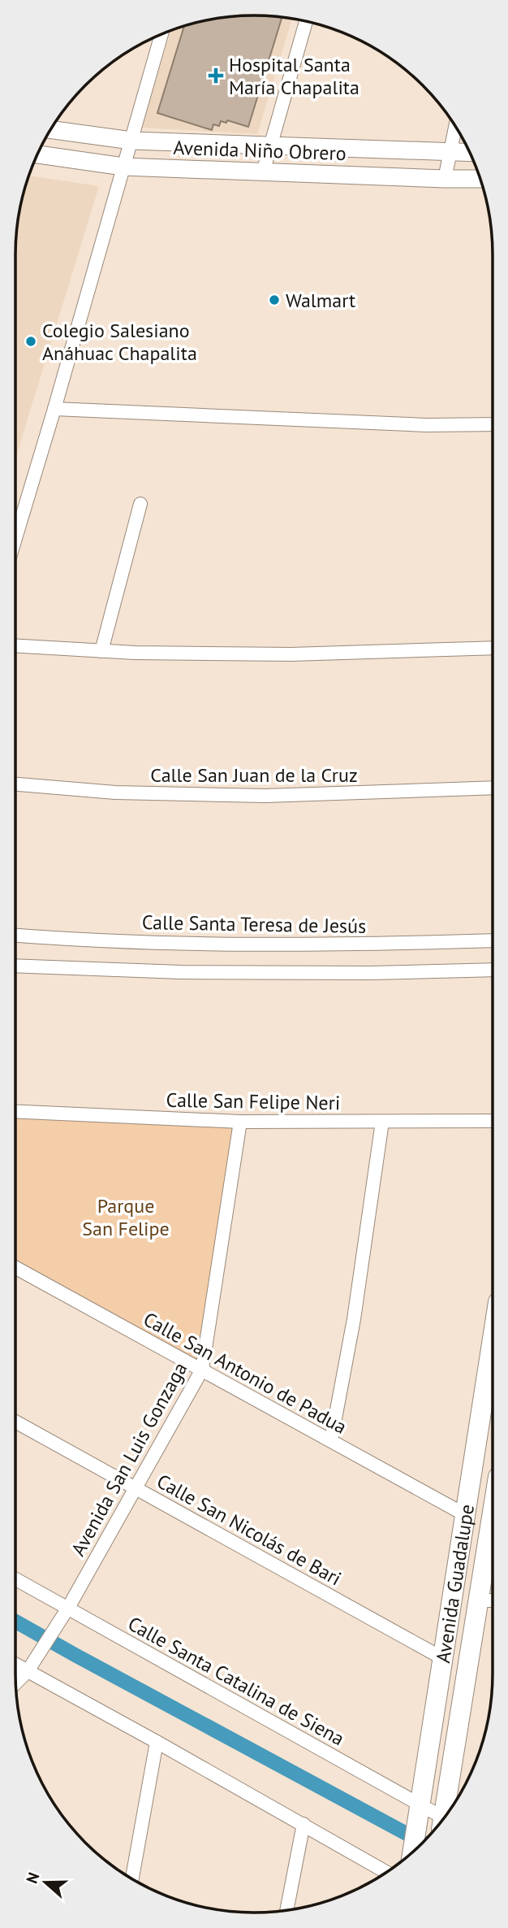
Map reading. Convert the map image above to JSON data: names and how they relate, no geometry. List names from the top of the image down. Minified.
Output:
{"streets":{"main road":["Avenida Niño Obrero","Avenida Guadalupe"],"street":["Calle San Juan de la Cruz","Calle Santa Teresa de Jesús","Calle San Felipe Neri","Calle San Antonio de Padua","Avenida San Luis Gonzaga","Calle San Nicolás de Bari","Calle Santa Catalina de Siena"]},"crossings":[["Calle San Felipe Neri","Avenida San Luis Gonzaga"],["Calle San Antonio de Padua","Avenida San Luis Gonzaga"],["Calle San Antonio de Padua","Avenida Guadalupe"],["Avenida San Luis Gonzaga","Calle San Nicolás de Bari"],["Avenida San Luis Gonzaga","Calle Santa Catalina de Siena"],["Calle San Nicolás de Bari","Avenida Guadalupe"],["Avenida Guadalupe","Calle Santa Catalina de Siena"]],"parks":["Parque San Felipe"],"places":{"health":["Hospital Santa María Chapalita"],"other":["Walmart","Colegio Salesiano Anáhuac Chapalita"]},"north":"left"}
